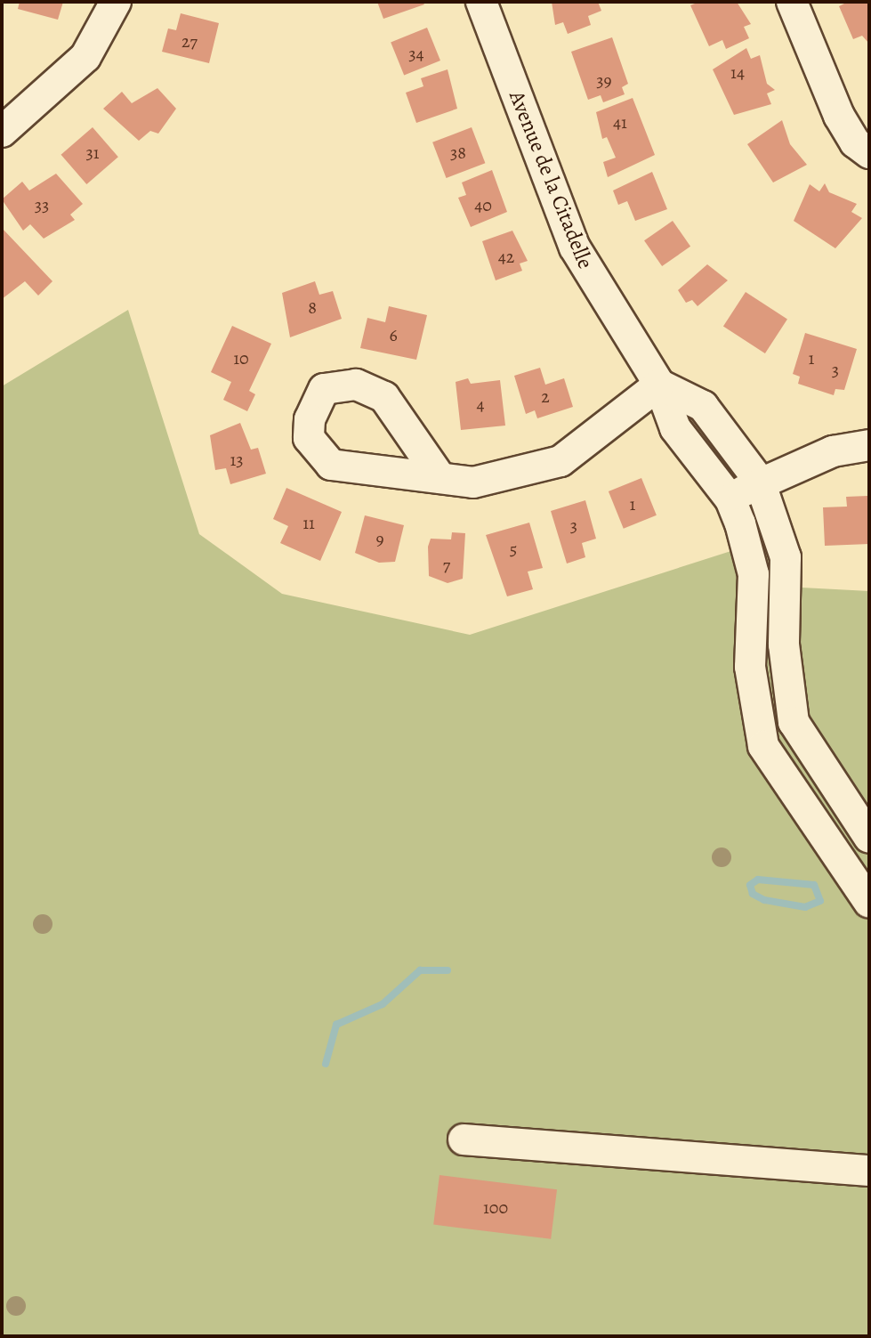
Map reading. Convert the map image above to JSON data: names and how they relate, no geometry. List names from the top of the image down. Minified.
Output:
{"streets":{"street":["Avenue de la Citadelle"]},"house_numbers":["27","34","14","39","41","31","38","33","40","42","8","6","10","1","3","2","4","13","1","11","3","9","5","7","100"]}
